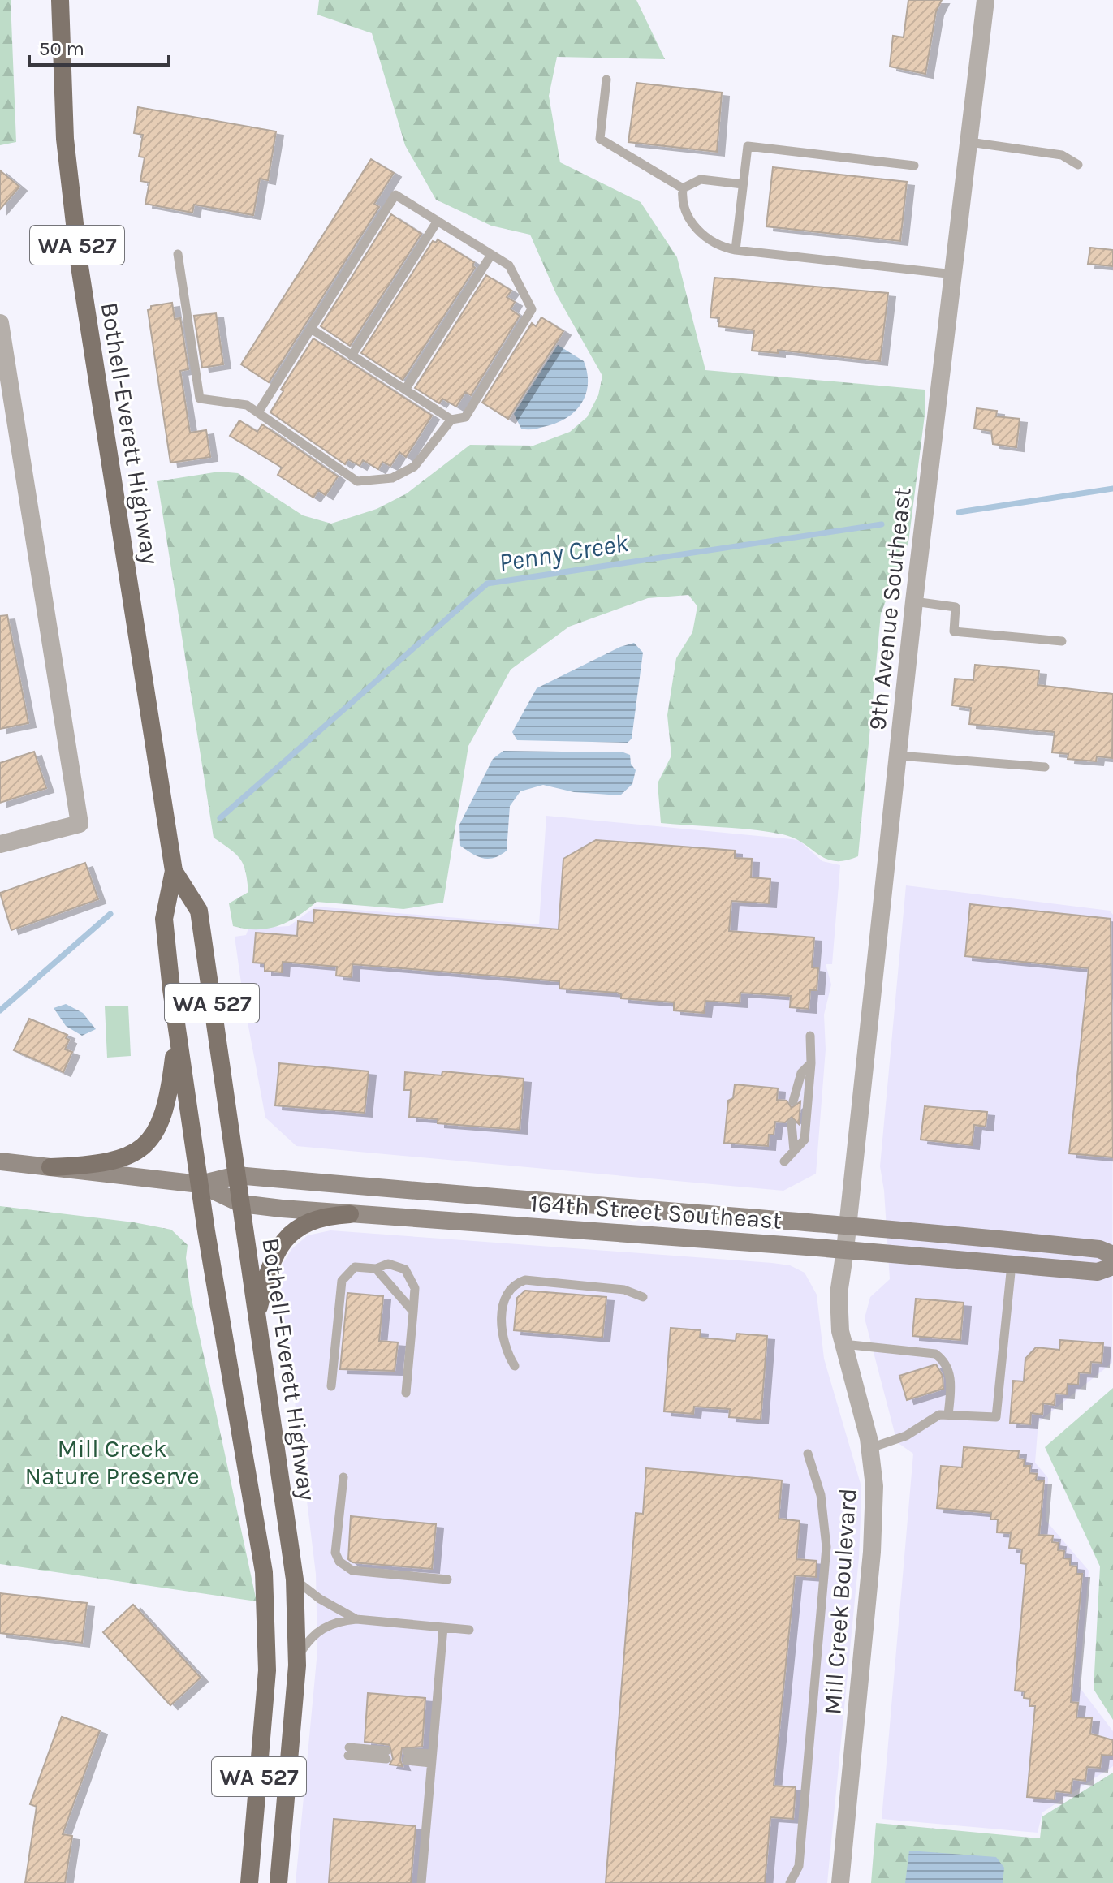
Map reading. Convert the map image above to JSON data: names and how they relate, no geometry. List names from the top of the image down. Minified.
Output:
{"streets":{"main road":["WA 527","Bothell-Everett Highway","164th Street Southeast"],"street":["9th Avenue Southeast","Mill Creek Boulevard"]},"crossings":[["Bothell-Everett Highway","164th Street Southeast"],["9th Avenue Southeast","164th Street Southeast"],["9th Avenue Southeast","Mill Creek Boulevard"],["164th Street Southeast","Mill Creek Boulevard"]],"water":["Penny Creek"],"parks":["Mill Creek Nature Preserve"],"scale_bar":"50 m"}
